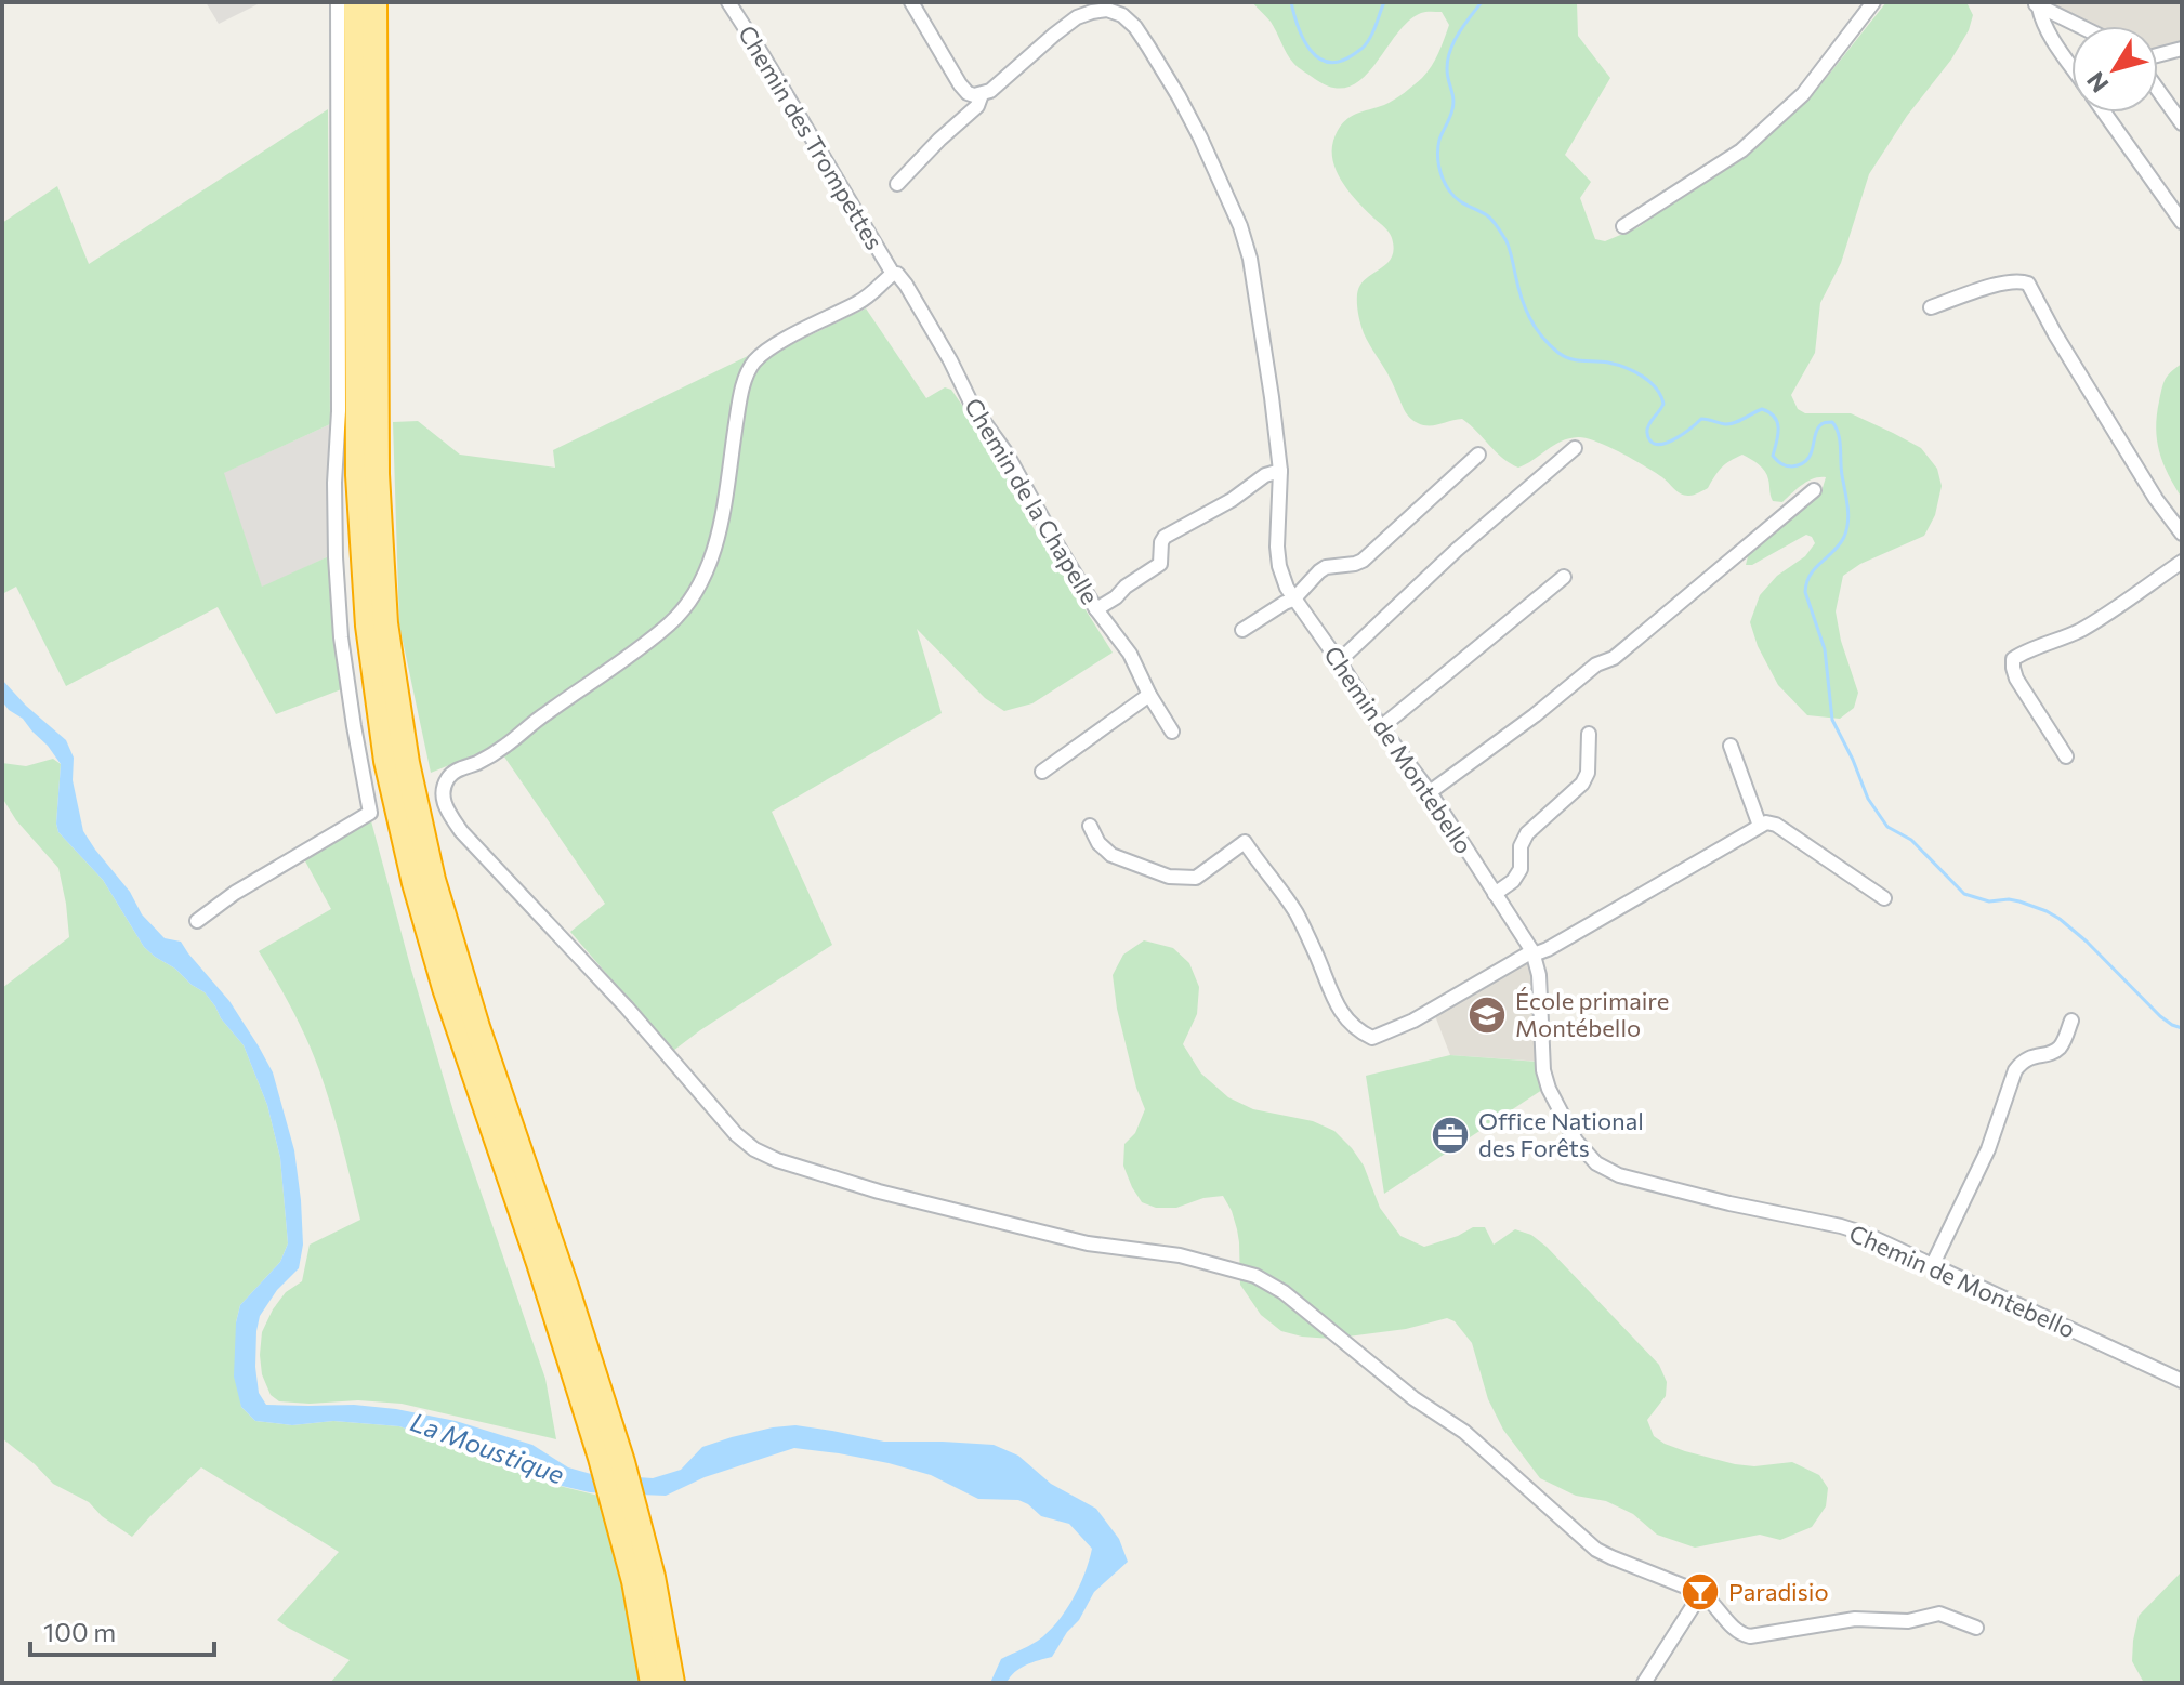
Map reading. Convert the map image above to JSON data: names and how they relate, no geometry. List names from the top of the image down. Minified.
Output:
{"streets":{"street":["Chemin des Trompettes","Chemin de la Chapelle","Chemin de Montebello"]},"crossings":[["Chemin des Trompettes","Chemin de la Chapelle"]],"water":["La Moustique"],"places":{"school or university":["École primaire Montébello"],"office":["Office National des Forêts"],"bar":["Paradisio"]},"scale_bar":"100 m","north":"bottom left"}
